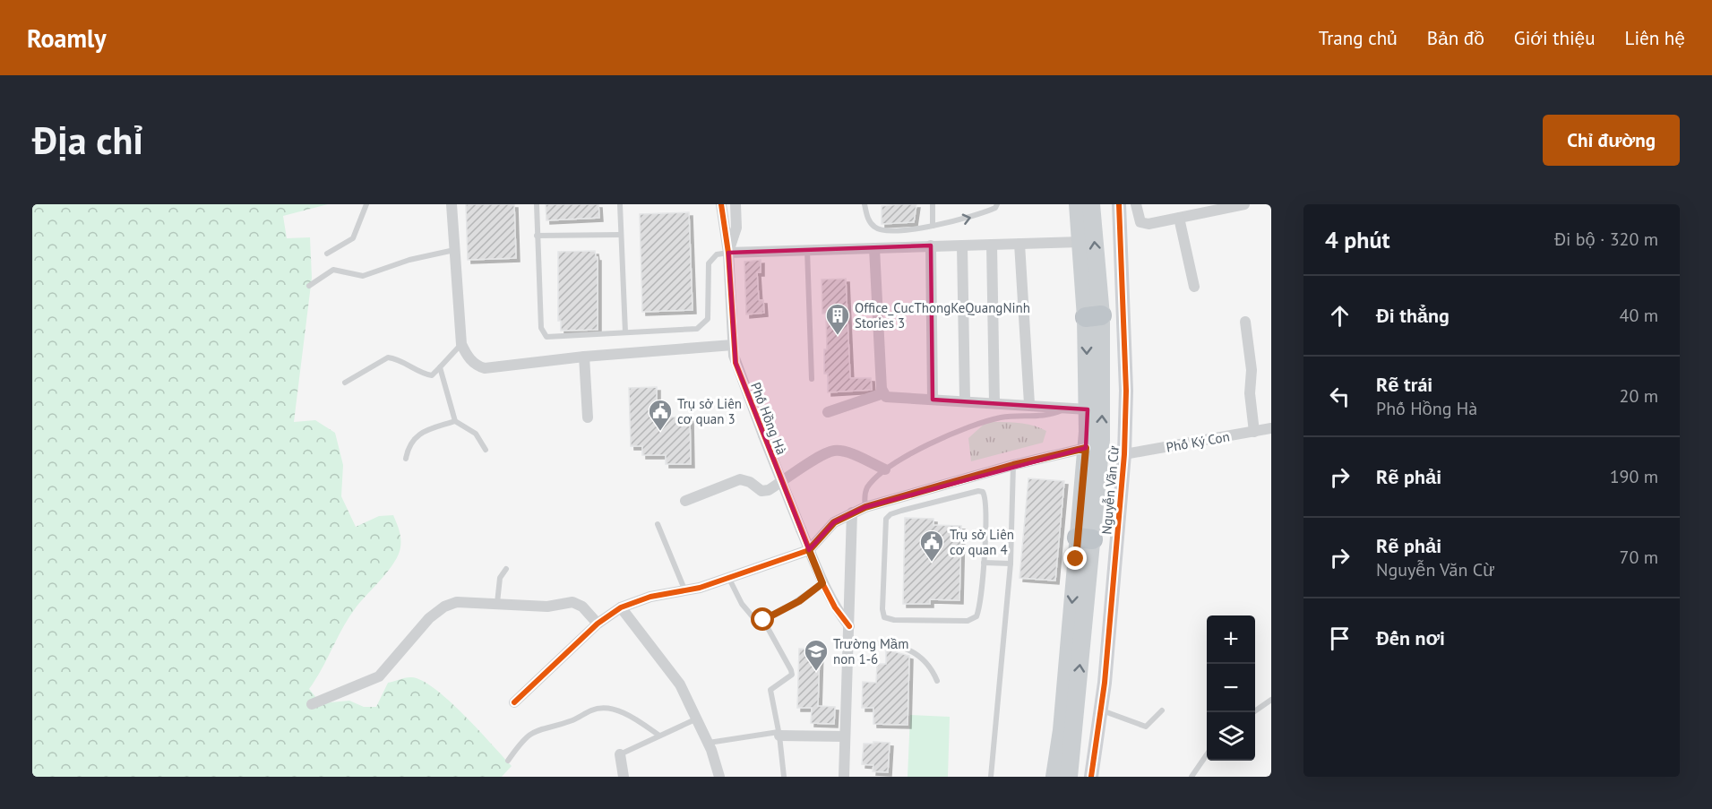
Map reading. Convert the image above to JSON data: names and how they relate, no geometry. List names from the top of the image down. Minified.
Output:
{"streets":{"main road":["Nguyễn Văn Cừ"],"street":["Phố Hồng Hà","Phố Ký Con"]},"crossings":[["Phố Ký Con","Nguyễn Văn Cừ"]],"places":{"building":["Office_CucThongKeQuangNinh Stories 3"],"public building":["Trụ sở Liên cơ quan 3","Trụ sở Liên cơ quan 4"],"school or university":["Trường Mầm non 1-6"]},"page":{"header":"Roamly","nav":["Trang chủ","Bản đồ","Giới thiệu","Liên hệ"],"buttons":"Chỉ đường","title":"Địa chỉ","heading":["4 phút","Đi bộ · 320 m"],"list":[["Đi thẳng","40 m"],["Rẽ trái","Phố Hồng Hà","20 m"],["Rẽ phải","190 m"],["Rẽ phải","Nguyễn Văn Cừ","70 m"],"Đến nơi"],"map_buttons":["+","−"]}}
